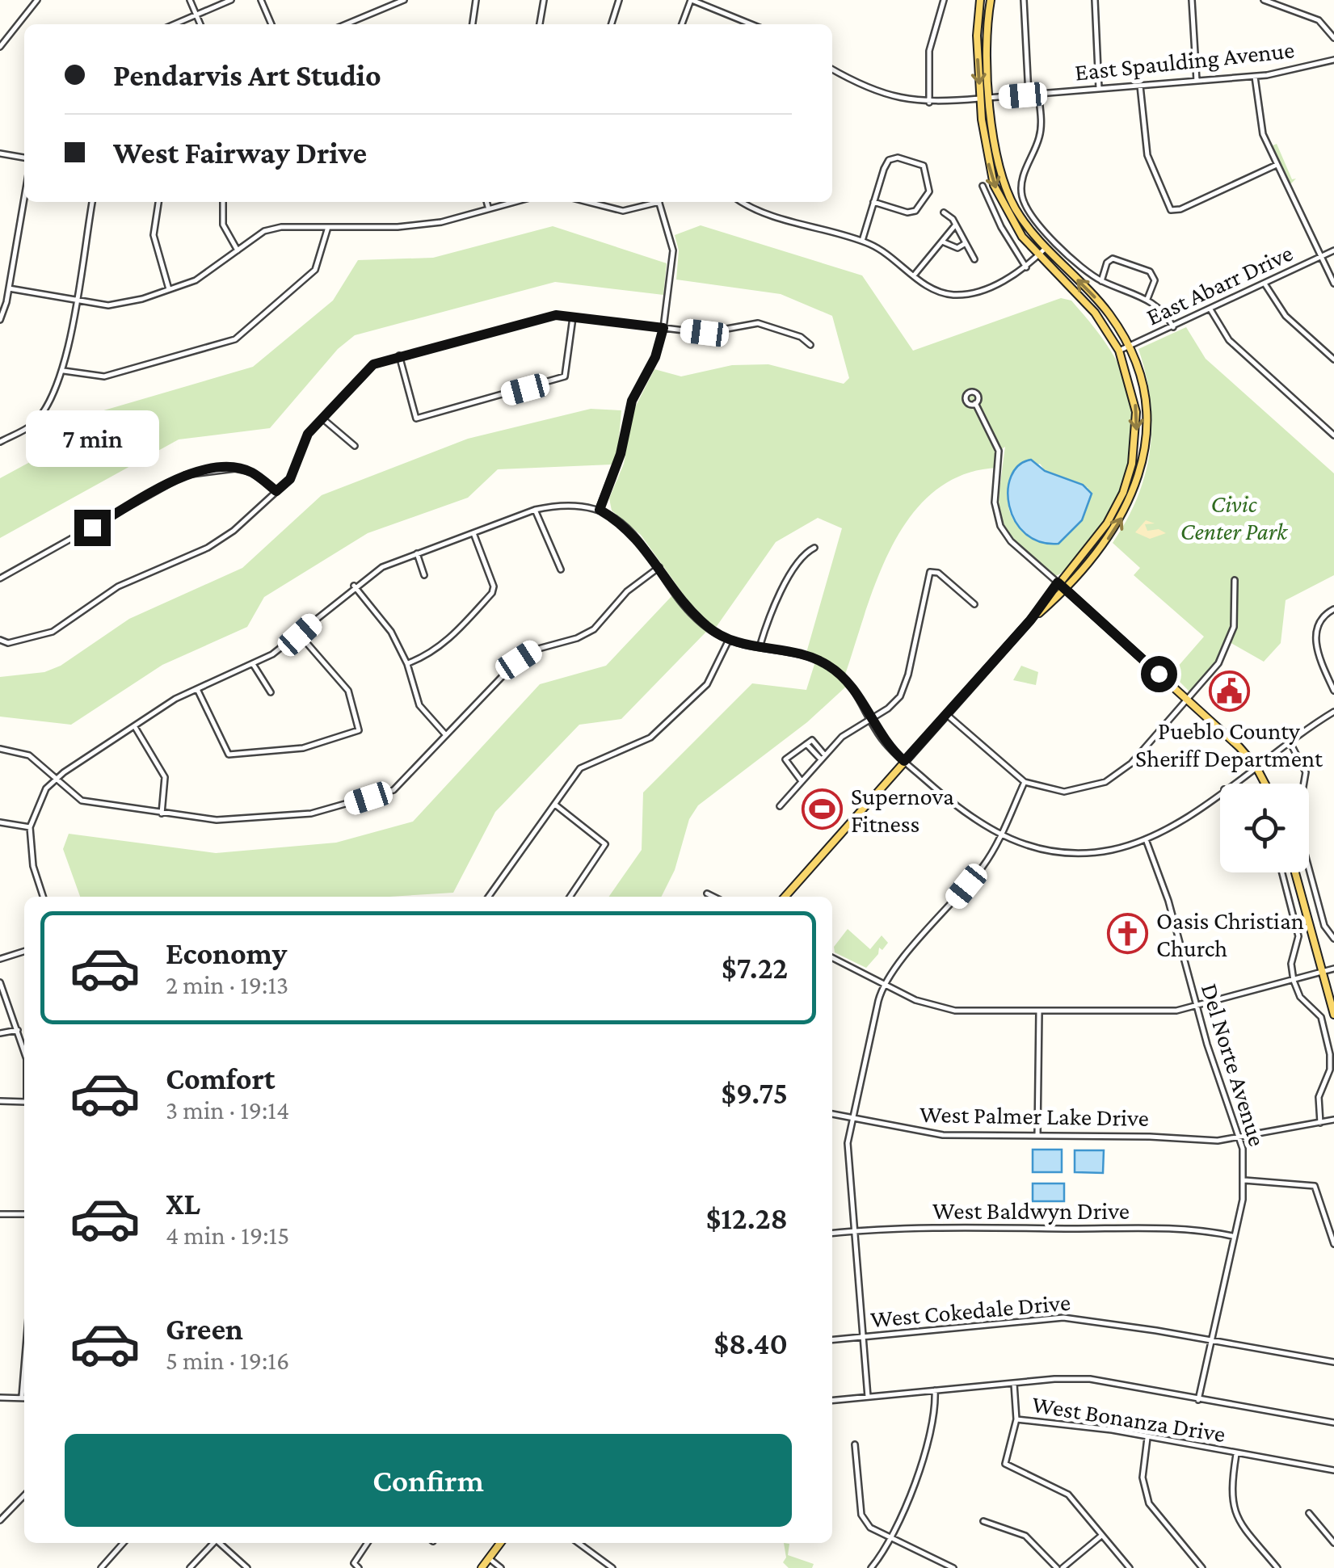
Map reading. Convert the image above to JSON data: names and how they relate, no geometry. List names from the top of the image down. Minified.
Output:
{"streets":{"street":["East Spaulding Avenue","East Abarr Drive","Del Norte Avenue","West Palmer Lake Drive","West Baldwyn Drive","West Cokedale Drive","West Bonanza Drive"]},"crossings":[["Del Norte Avenue","West Palmer Lake Drive"],["Del Norte Avenue","West Baldwyn Drive"],["Del Norte Avenue","West Cokedale Drive"]],"parks":["Civic Center Park"],"places":{"public building":["Pueblo County Sheriff Department"],"sports":["Supernova Fitness"],"church":["Oasis Christian Church"]},"page":{"banner":["Pendarvis Art Studio","West Fairway Drive"],"bubble":"7 min","list":[{"name":"Economy","note":"2 min · 19:13","value":"$7.22"},{"name":"Comfort","note":"3 min · 19:14","value":"$9.75"},{"name":"XL","note":"4 min · 19:15","value":"$12.28"},{"name":"Green","note":"5 min · 19:16","value":"$8.40"}],"buttons":"Confirm"}}
